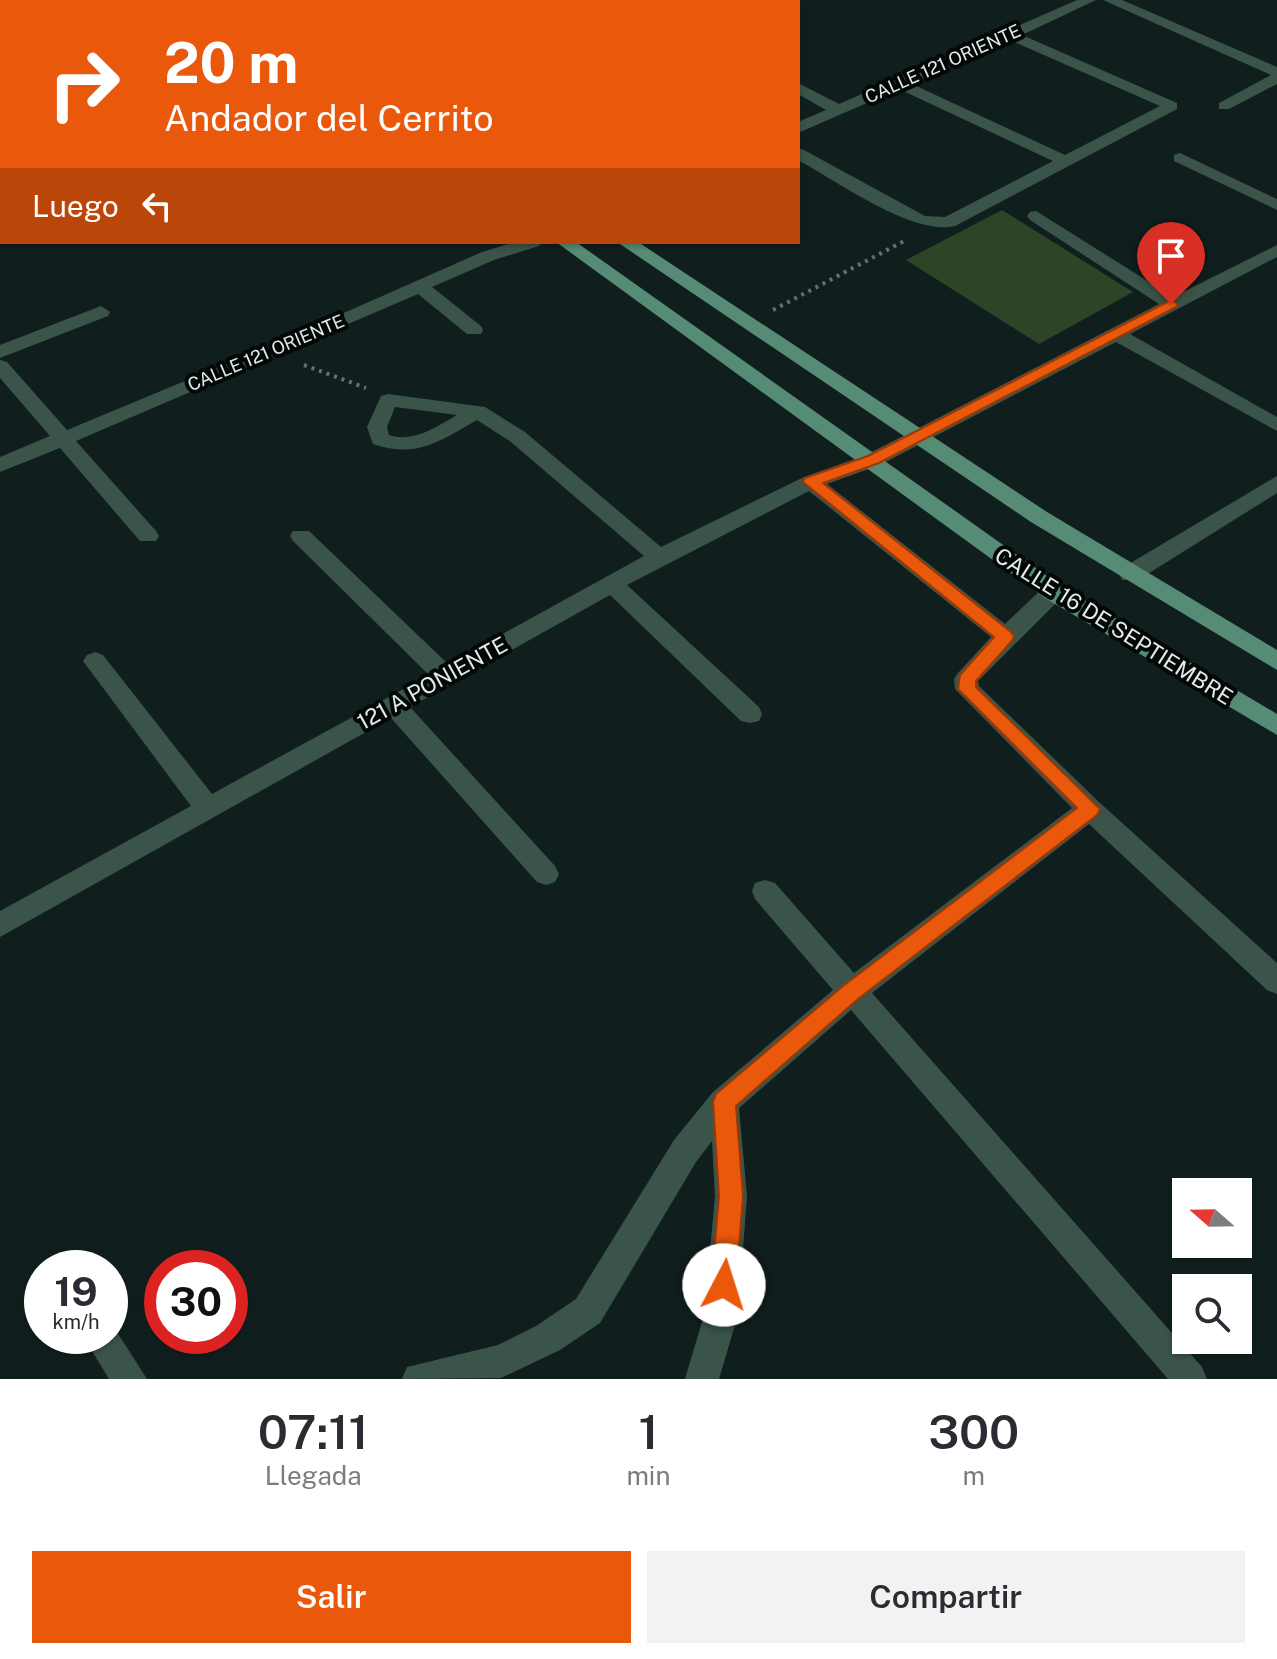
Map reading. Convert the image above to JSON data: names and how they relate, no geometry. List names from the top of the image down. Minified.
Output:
{"streets":{"main road":["CALLE 16 DE SEPTIEMBRE"],"street":["CALLE 121 ORIENTE","121 A PONIENTE"]},"crossings":[["CALLE 16 DE SEPTIEMBRE","121 A PONIENTE"]],"north":"left","page":{"turn":["20 m","Andador del Cerrito"],"then":"Luego","speed":"19 km/h","limit":"30","eta":["07:11","Llegada","1","min","300","m"],"buttons":["Salir","Compartir"]}}
